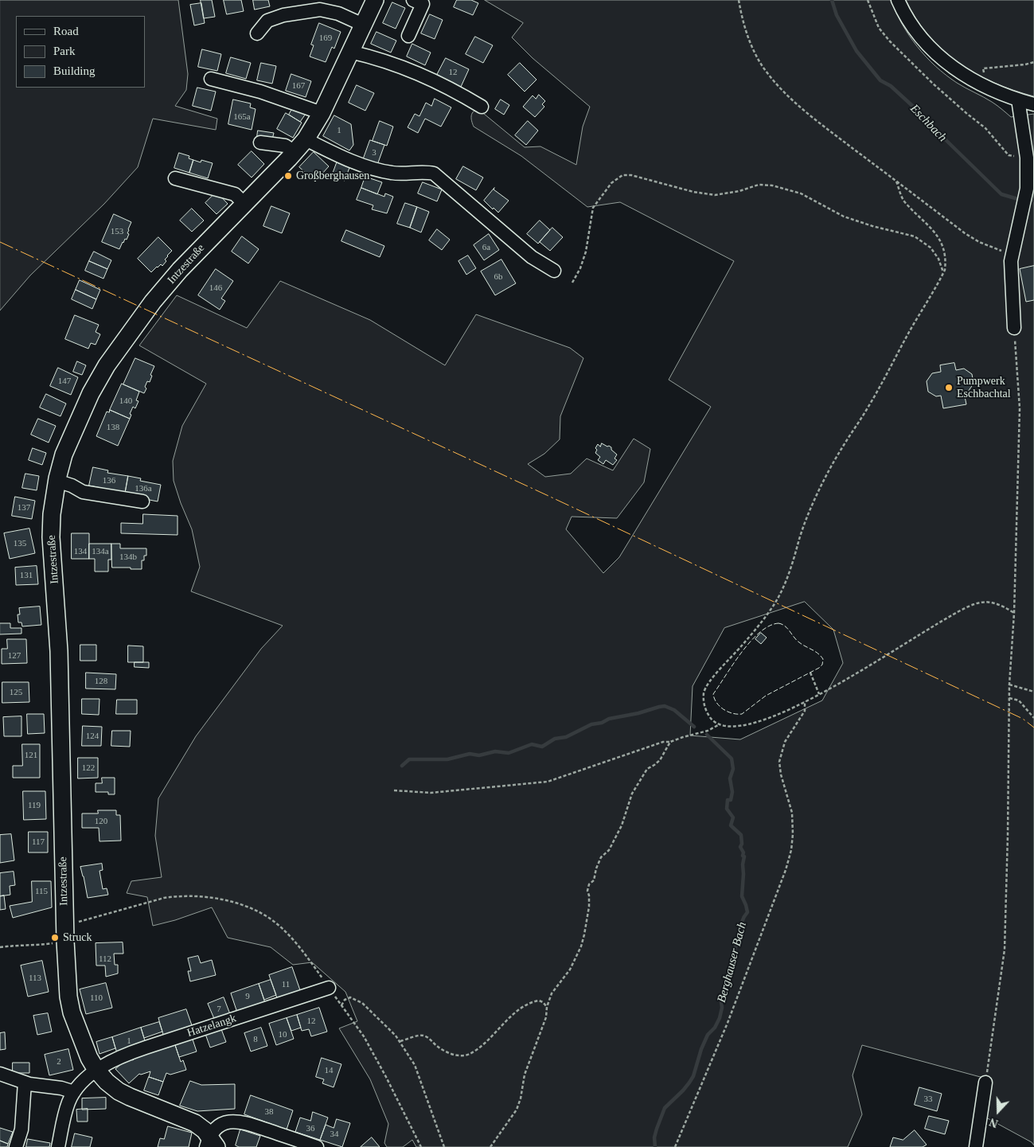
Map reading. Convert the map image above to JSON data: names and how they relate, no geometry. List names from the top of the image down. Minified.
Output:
{"streets":{"main road":["Intzestraße"],"street":["Hatzelangk"]},"crossings":[["Intzestraße","Hatzelangk"]],"water":["Eschbach","Berghauser Bach"],"places":["Großberghausen","Pumpwerk Eschbachtal","Struck"],"house_numbers":["169","12","167","165a","1","3","153","6a","6b","146","147","140","138","136","136a","137","135","134","134a","134b","131","127","128","125","124","121","122","119","120","117","115","112","113","11","9","110","7","12","10","8","1","2","14","33","38","36","34"],"legend":["Road","Park","Building"],"north":"bottom"}
